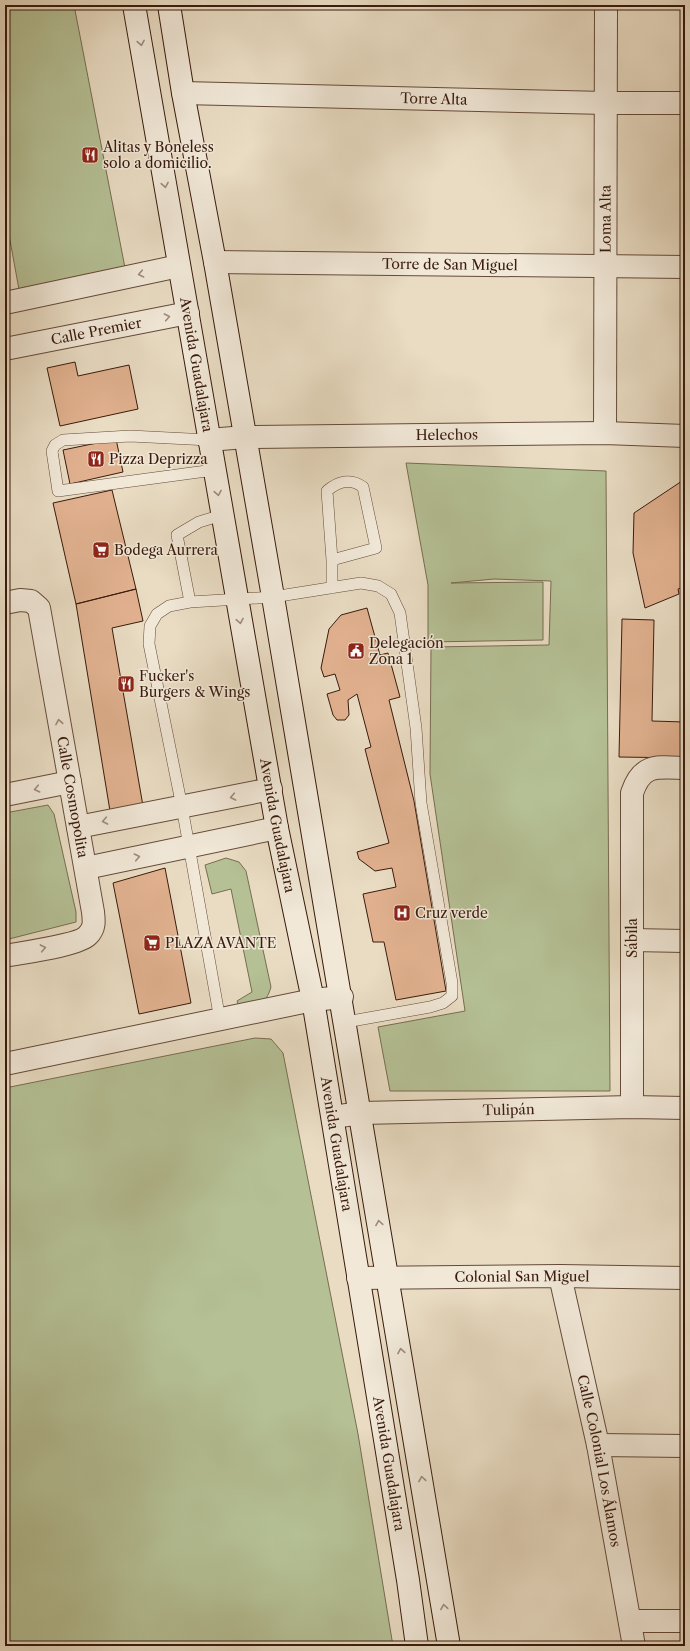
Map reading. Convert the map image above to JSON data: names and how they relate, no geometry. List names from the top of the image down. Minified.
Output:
{"streets":{"street":["Torre Alta","Loma Alta","Torre de San Miguel","Calle Premier","Avenida Guadalajara","Helechos","Calle Cosmopolita","Sábila","Tulipán","Colonial San Miguel","Calle Colonial Los Álamos"]},"crossings":[["Torre Alta","Loma Alta"],["Torre Alta","Avenida Guadalajara"],["Loma Alta","Torre de San Miguel"],["Loma Alta","Helechos"],["Torre de San Miguel","Avenida Guadalajara"],["Calle Premier","Avenida Guadalajara"],["Avenida Guadalajara","Helechos"],["Avenida Guadalajara","Tulipán"],["Avenida Guadalajara","Colonial San Miguel"],["Sábila","Tulipán"],["Colonial San Miguel","Calle Colonial Los Álamos"]],"places":{"restaurant":["Alitas y Boneless solo a domicilio.","Pizza Deprizza","Fucker's Burgers & Wings"],"supermarket":["Bodega Aurrera","PLAZA AVANTE"],"public building":["Delegación Zona 1"],"hospital":["Cruz verde"]}}
